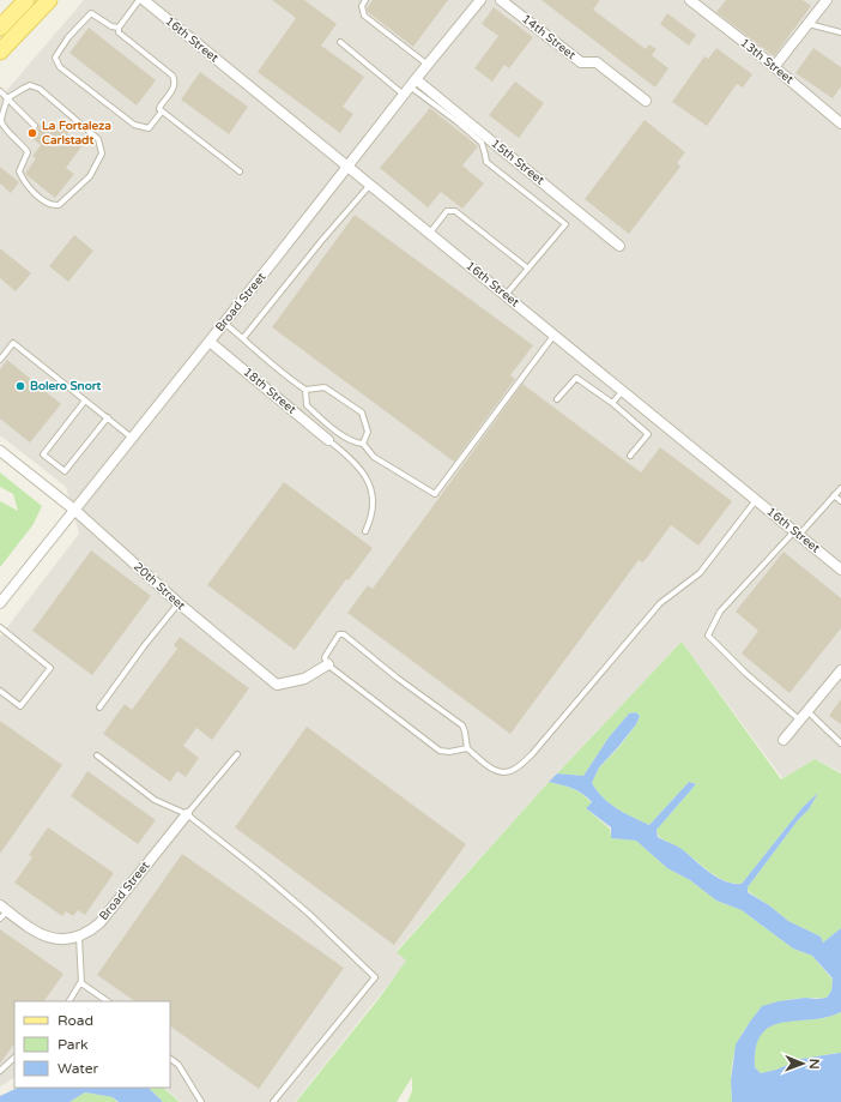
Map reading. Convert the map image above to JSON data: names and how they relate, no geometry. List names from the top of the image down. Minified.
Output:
{"streets":{"street":["14th Street","16th Street","13th Street","15th Street","Broad Street","18th Street","20th Street"]},"crossings":[["16th Street","Broad Street"],["15th Street","Broad Street"],["Broad Street","18th Street"],["Broad Street","20th Street"]],"places":["La Fortaleza Carlstadt","Bolero Snort"],"legend":["Road","Park","Water"],"north":"right"}
